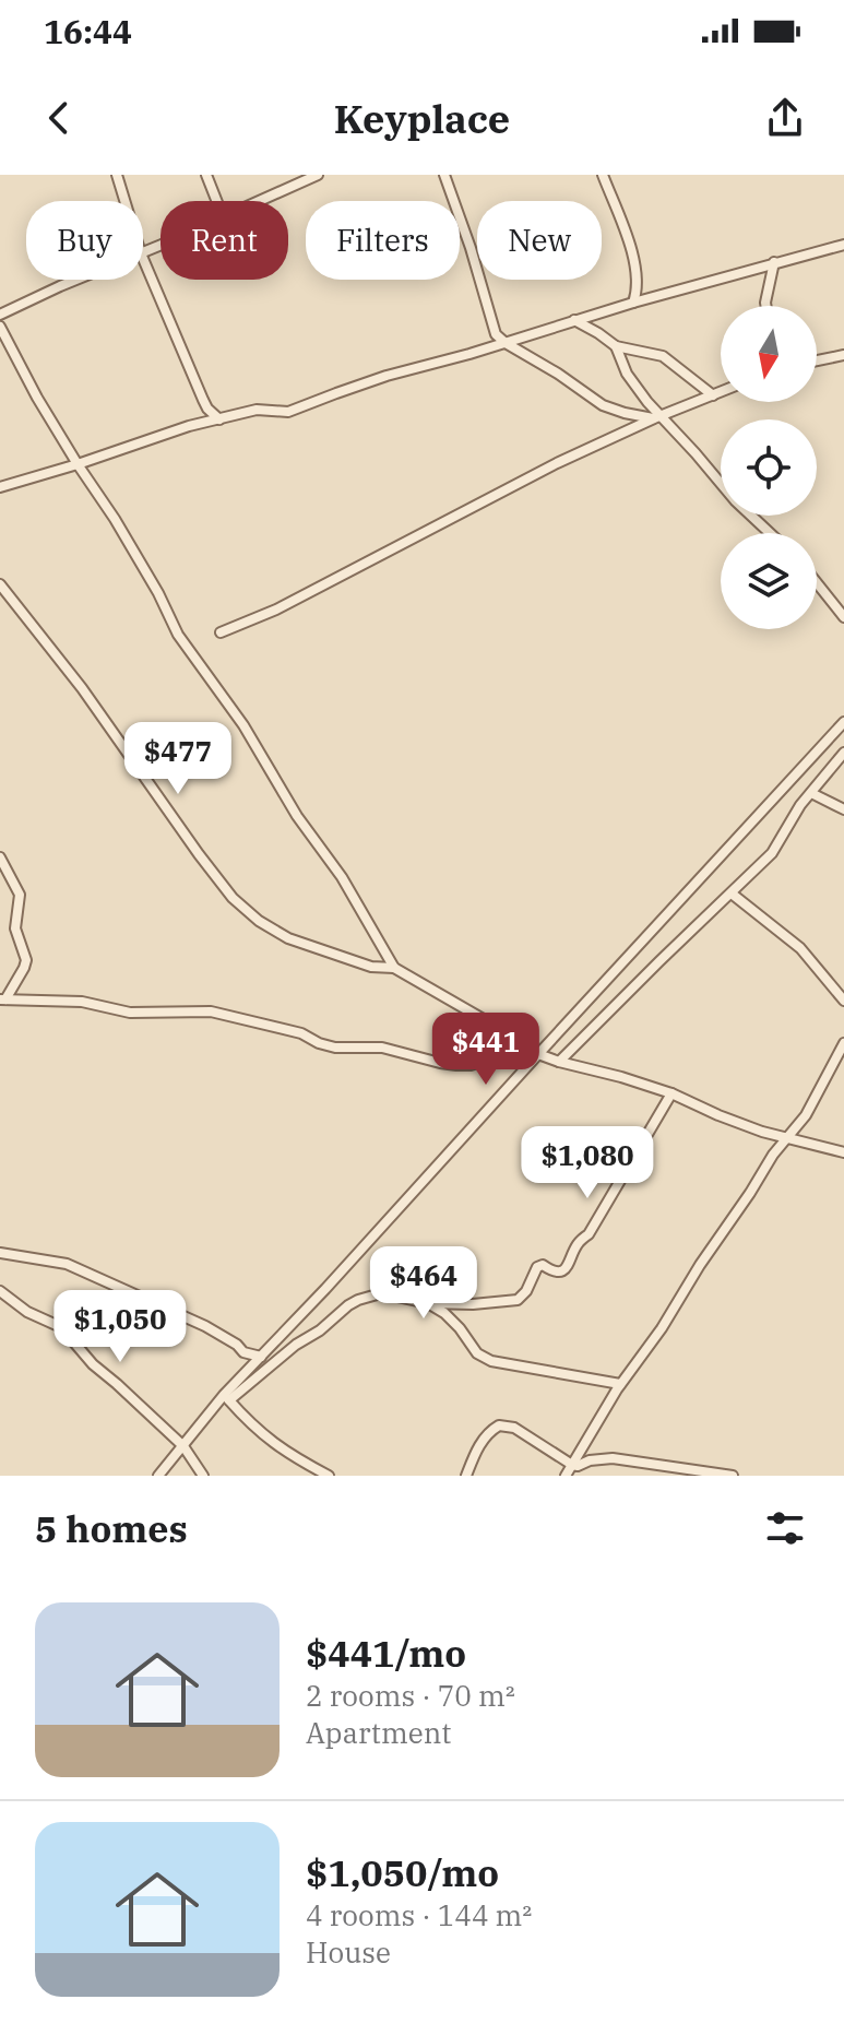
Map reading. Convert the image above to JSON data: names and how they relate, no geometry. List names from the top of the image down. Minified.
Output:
{"north":"bottom","page":{"status":"16:44","header":"Keyplace","chip":["Buy","Rent","Filters","New"],"price":["$477","$441","$1,080","$464","$1,050"],"heading":"5 homes","list":[{"name":"$441/mo","note":"2 rooms · 70 m² · Apartment"},{"name":"$1,050/mo","note":"4 rooms · 144 m² · House"}]}}
